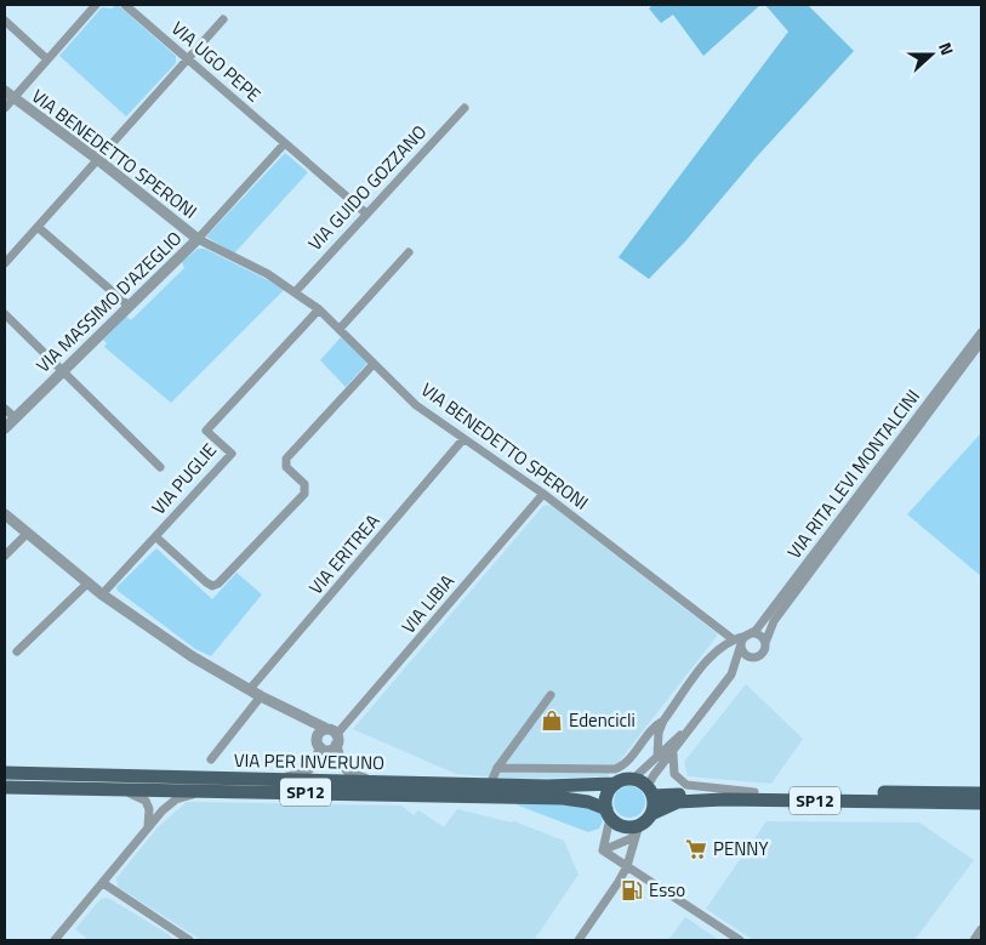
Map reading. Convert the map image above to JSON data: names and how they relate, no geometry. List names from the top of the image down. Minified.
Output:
{"streets":{"main road":["VIA PER INVERUNO","SP12"],"street":["VIA UGO PEPE","VIA BENEDETTO SPERONI","VIA GUIDO GOZZANO","VIA MASSIMO D'AZEGLIO","VIA RITA LEVI MONTALCINI","VIA PUGLIE","VIA ERITREA","VIA LIBIA"]},"crossings":[["VIA UGO PEPE","VIA GUIDO GOZZANO"],["VIA UGO PEPE","VIA MASSIMO D'AZEGLIO"],["VIA BENEDETTO SPERONI","VIA GUIDO GOZZANO"],["VIA BENEDETTO SPERONI","VIA MASSIMO D'AZEGLIO"],["VIA BENEDETTO SPERONI","VIA PUGLIE"],["VIA BENEDETTO SPERONI","VIA ERITREA"],["VIA BENEDETTO SPERONI","VIA LIBIA"],["VIA PER INVERUNO","SP12"]],"places":{"shop":["Edencicli"],"supermarket":["PENNY"],"fuel station":["Esso"]},"north":"right"}
